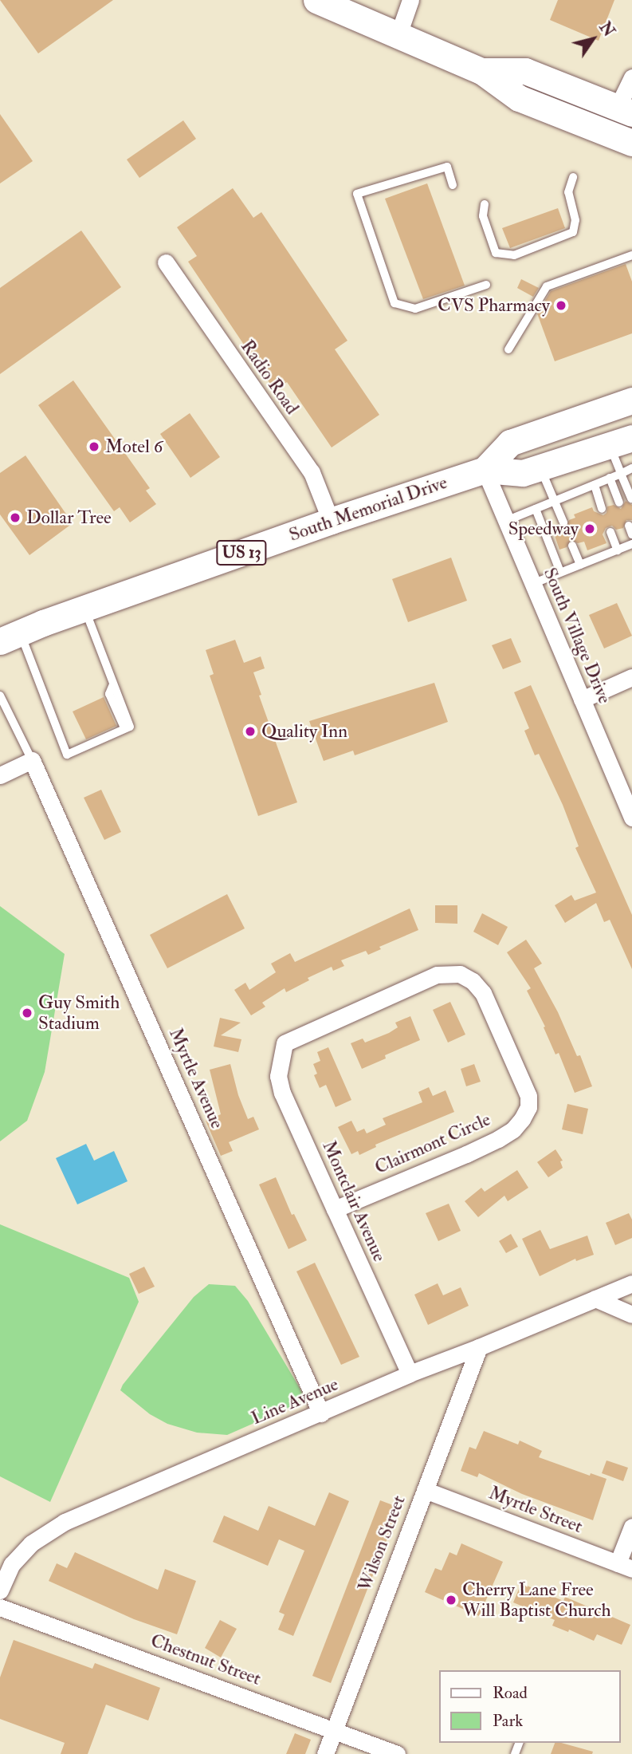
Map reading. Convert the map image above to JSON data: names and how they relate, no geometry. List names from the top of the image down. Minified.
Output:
{"streets":{"main road":["South Memorial Drive","US 13"],"street":["Radio Road","South Village Drive","Myrtle Avenue","Clairmont Circle","Montclair Avenue","Line Avenue","Myrtle Street","Wilson Street","Chestnut Street"]},"crossings":[["Radio Road","South Memorial Drive"],["South Memorial Drive","South Village Drive"],["Myrtle Avenue","Line Avenue"],["Clairmont Circle","Montclair Avenue"],["Montclair Avenue","Line Avenue"],["Line Avenue","Wilson Street"],["Myrtle Street","Wilson Street"],["Wilson Street","Chestnut Street"]],"places":["CVS Pharmacy","Motel 6","Dollar Tree","Speedway","Quality Inn","Guy Smith Stadium","Cherry Lane Free Will Baptist Church"],"legend":["Road","Park"],"north":"top right"}
